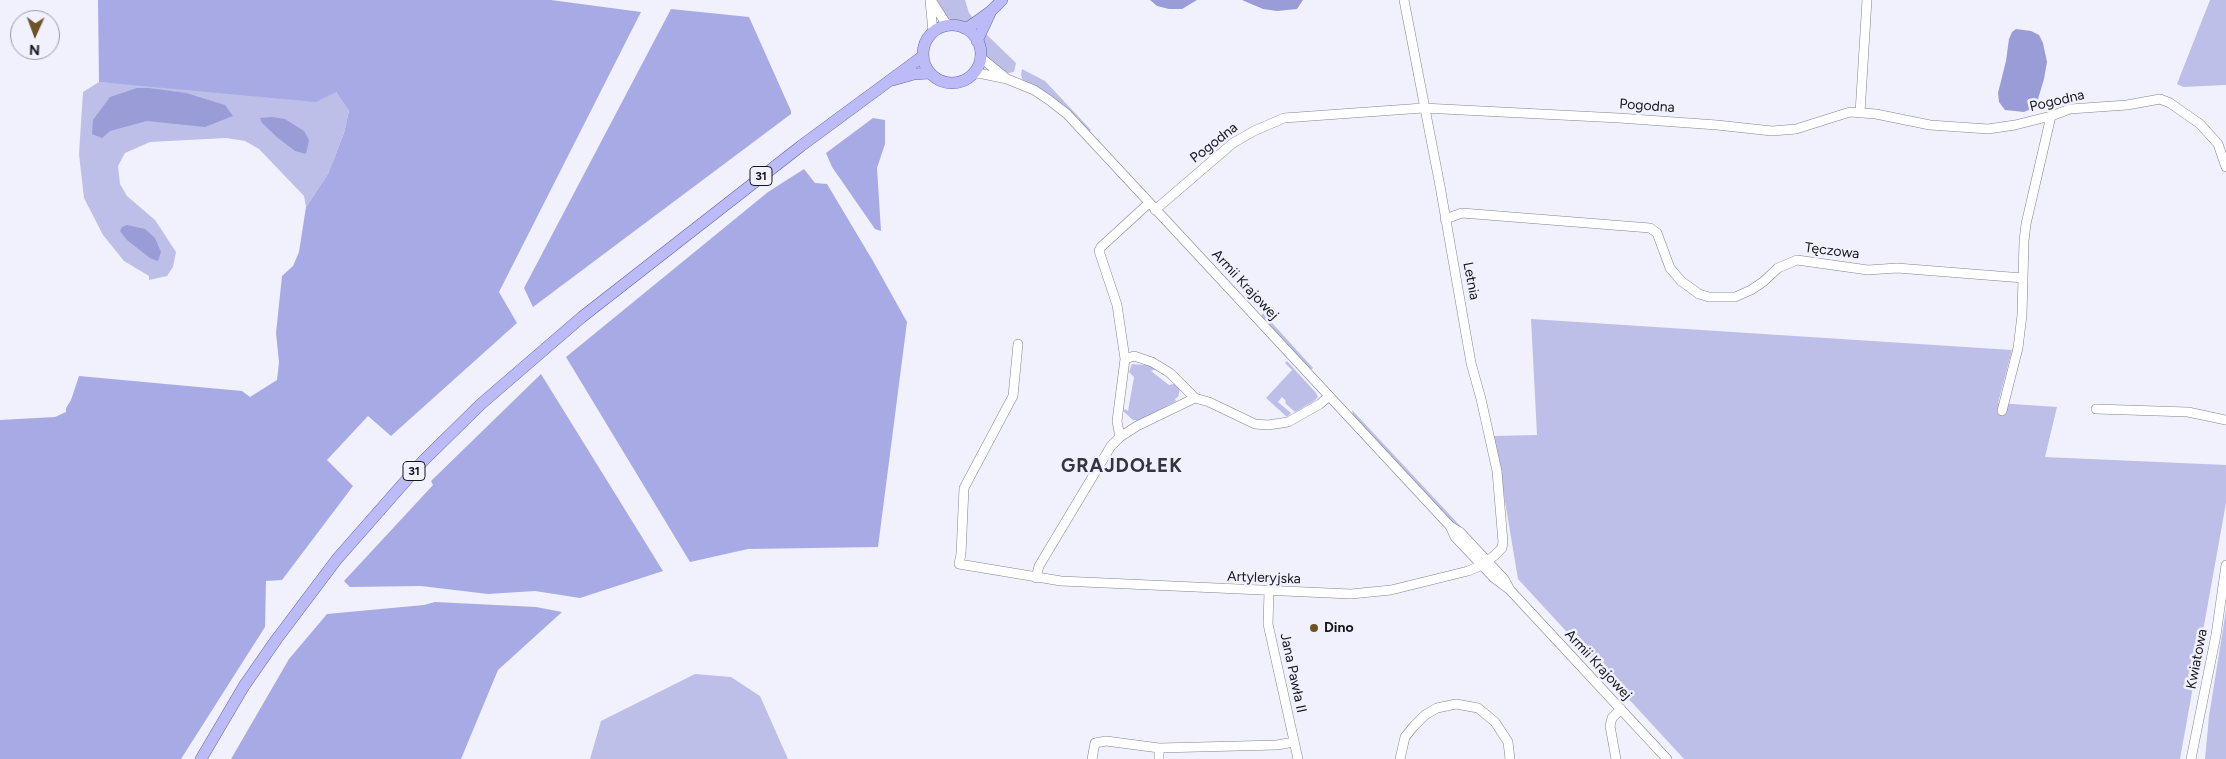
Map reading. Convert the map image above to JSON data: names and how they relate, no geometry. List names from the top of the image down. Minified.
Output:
{"streets":{"main road":["31"],"street":["Pogodna","Tęczowa","Letnia","Armii Krajowej","Artyleryjska","Kwiatowa","Jana Pawła II"]},"crossings":[["Pogodna","Letnia"],["Pogodna","Armii Krajowej"],["31","Armii Krajowej"],["Tęczowa","Letnia"],["Letnia","Armii Krajowej"],["Letnia","Artyleryjska"],["Armii Krajowej","Artyleryjska"],["Artyleryjska","Jana Pawła II"]],"districts":["GRAJDOŁEK"],"places":["Dino"],"north":"bottom"}
